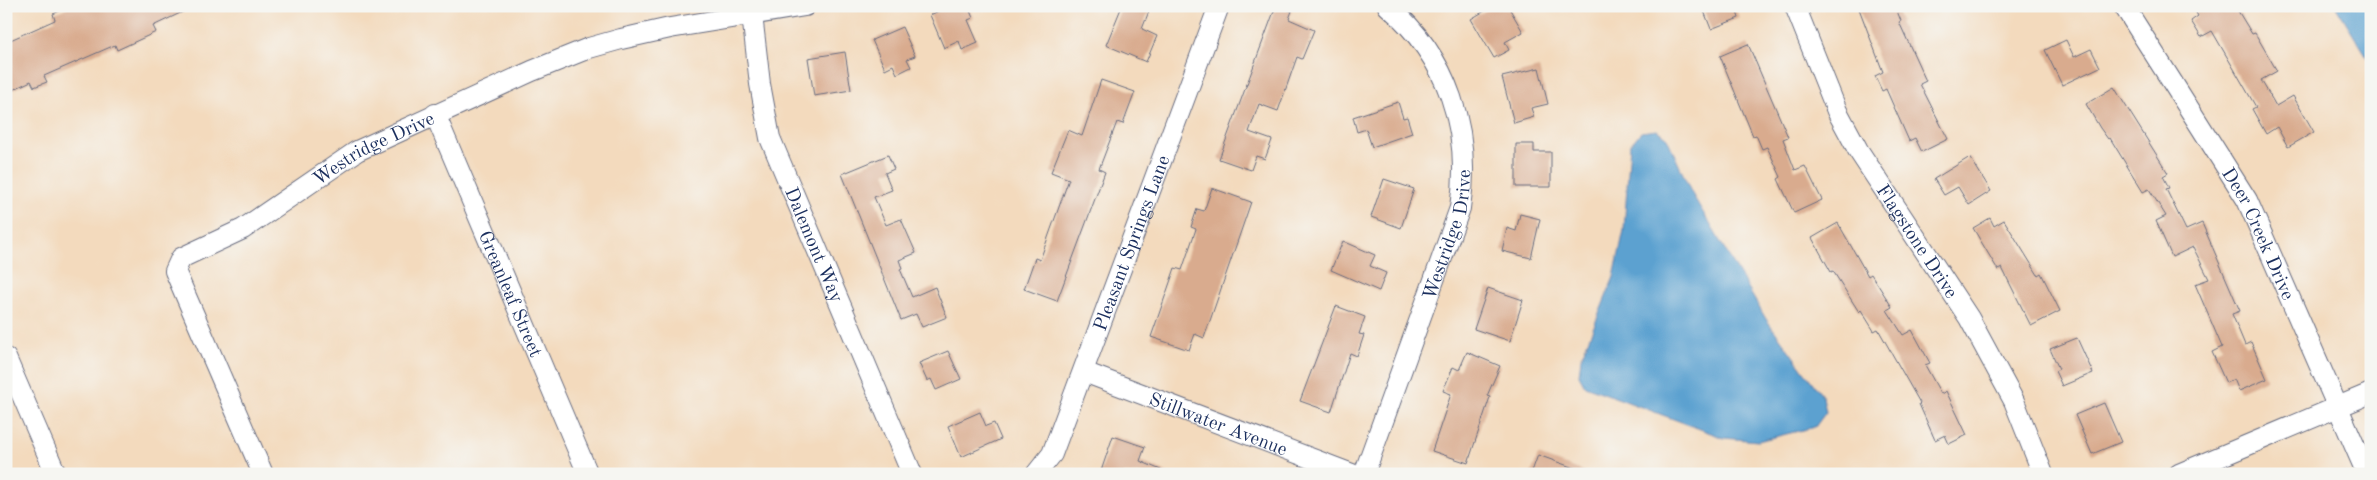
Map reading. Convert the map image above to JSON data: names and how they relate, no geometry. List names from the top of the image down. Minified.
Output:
{"streets":{"street":["Westridge Drive","Deer Creek Drive","Flagstone Drive","Pleasant Springs Lane","Dalemont Way","Greanleaf Street","Stillwater Avenue"]},"crossings":[["Westridge Drive","Dalemont Way"],["Westridge Drive","Greanleaf Street"],["Pleasant Springs Lane","Stillwater Avenue"]]}
